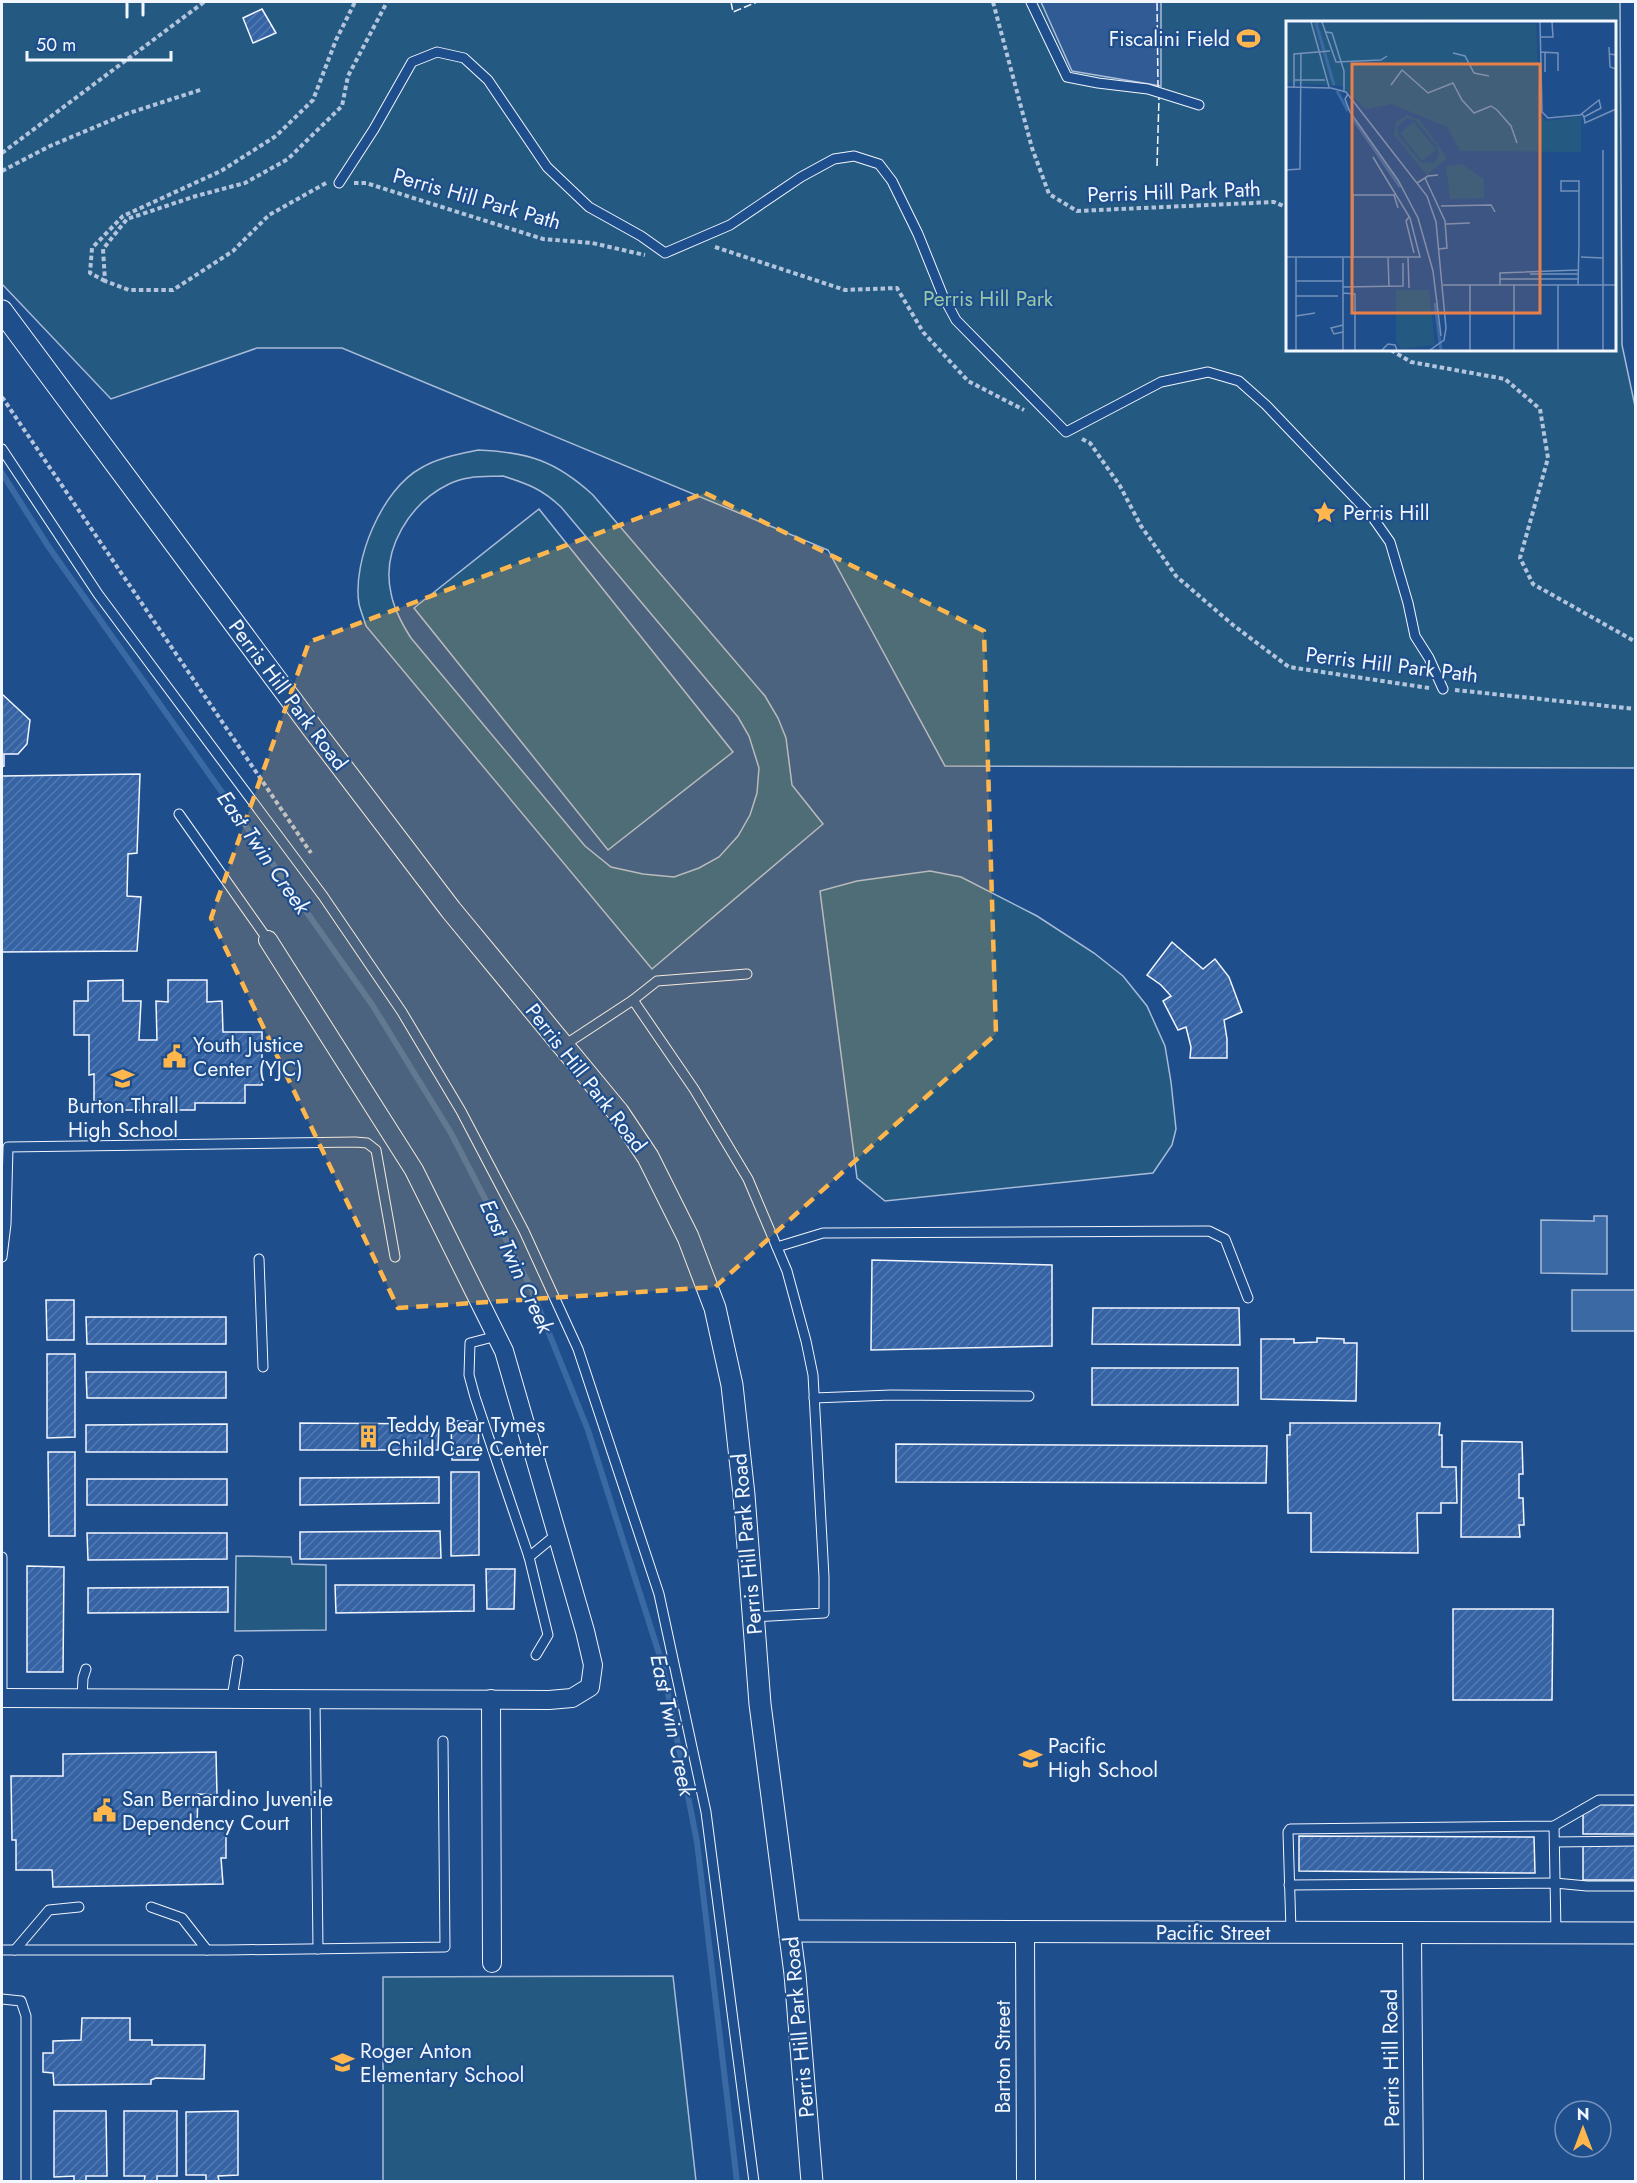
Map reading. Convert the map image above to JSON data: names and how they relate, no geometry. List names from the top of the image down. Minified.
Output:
{"streets":{"street":["Perris Hill Park Road","Pacific Street","Barton Street","Perris Hill Road"],"path":["Perris Hill Park Path"]},"crossings":[["Perris Hill Park Road","Pacific Street"],["Pacific Street","Barton Street"],["Pacific Street","Perris Hill Road"]],"water":["East Twin Creek"],"parks":["Perris Hill Park"],"places":{"sports":["Fiscalini Field"],"place":["Perris Hill"],"public building":["Youth Justice Center (YJC)","San Bernardino Juvenile Dependency Court"],"school or university":["Burton Thrall High School","Pacific High School","Roger Anton Elementary School"],"building":["Teddy Bear Tymes Child Care Center"]},"scale_bar":"50 m","north":"top"}
